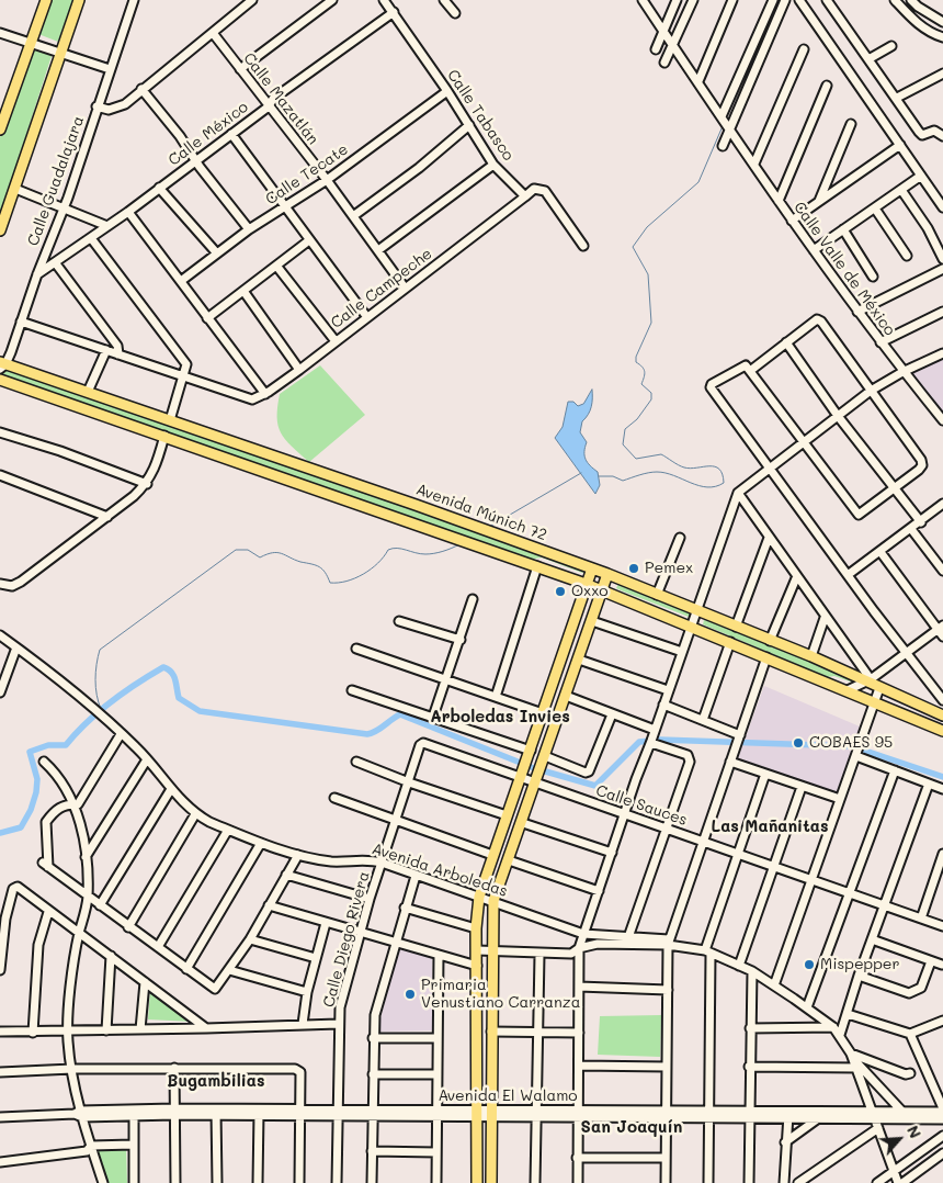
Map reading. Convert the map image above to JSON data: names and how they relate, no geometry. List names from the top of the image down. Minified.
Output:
{"streets":{"main road":["Avenida Múnich 72"],"street":["Calle Mazatlán","Calle Tabasco","Calle México","Calle Tecate","Calle Guadalajara","Calle Valle de México","Calle Campeche","Calle Sauces","Avenida Arboledas","Calle Diego Rivera","Avenida El Walamo"]},"crossings":[["Calle Mazatlán","Calle México"],["Calle Mazatlán","Calle Tecate"],["Calle Mazatlán","Calle Campeche"],["Calle Tabasco","Calle México"],["Calle Tabasco","Calle Tecate"],["Calle Tabasco","Calle Campeche"],["Calle México","Calle Guadalajara"],["Calle Guadalajara","Avenida Múnich 72"],["Calle Sauces","Calle Diego Rivera"],["Avenida Arboledas","Calle Diego Rivera"],["Calle Diego Rivera","Avenida El Walamo"]],"districts":["Arboledas Invies","Las Mañanitas","Bugambilias","San Joaquín"],"places":["Pemex","Oxxo","COBAES 95","Mispepper","Primaria Venustiano Carranza"],"north":"top right"}
